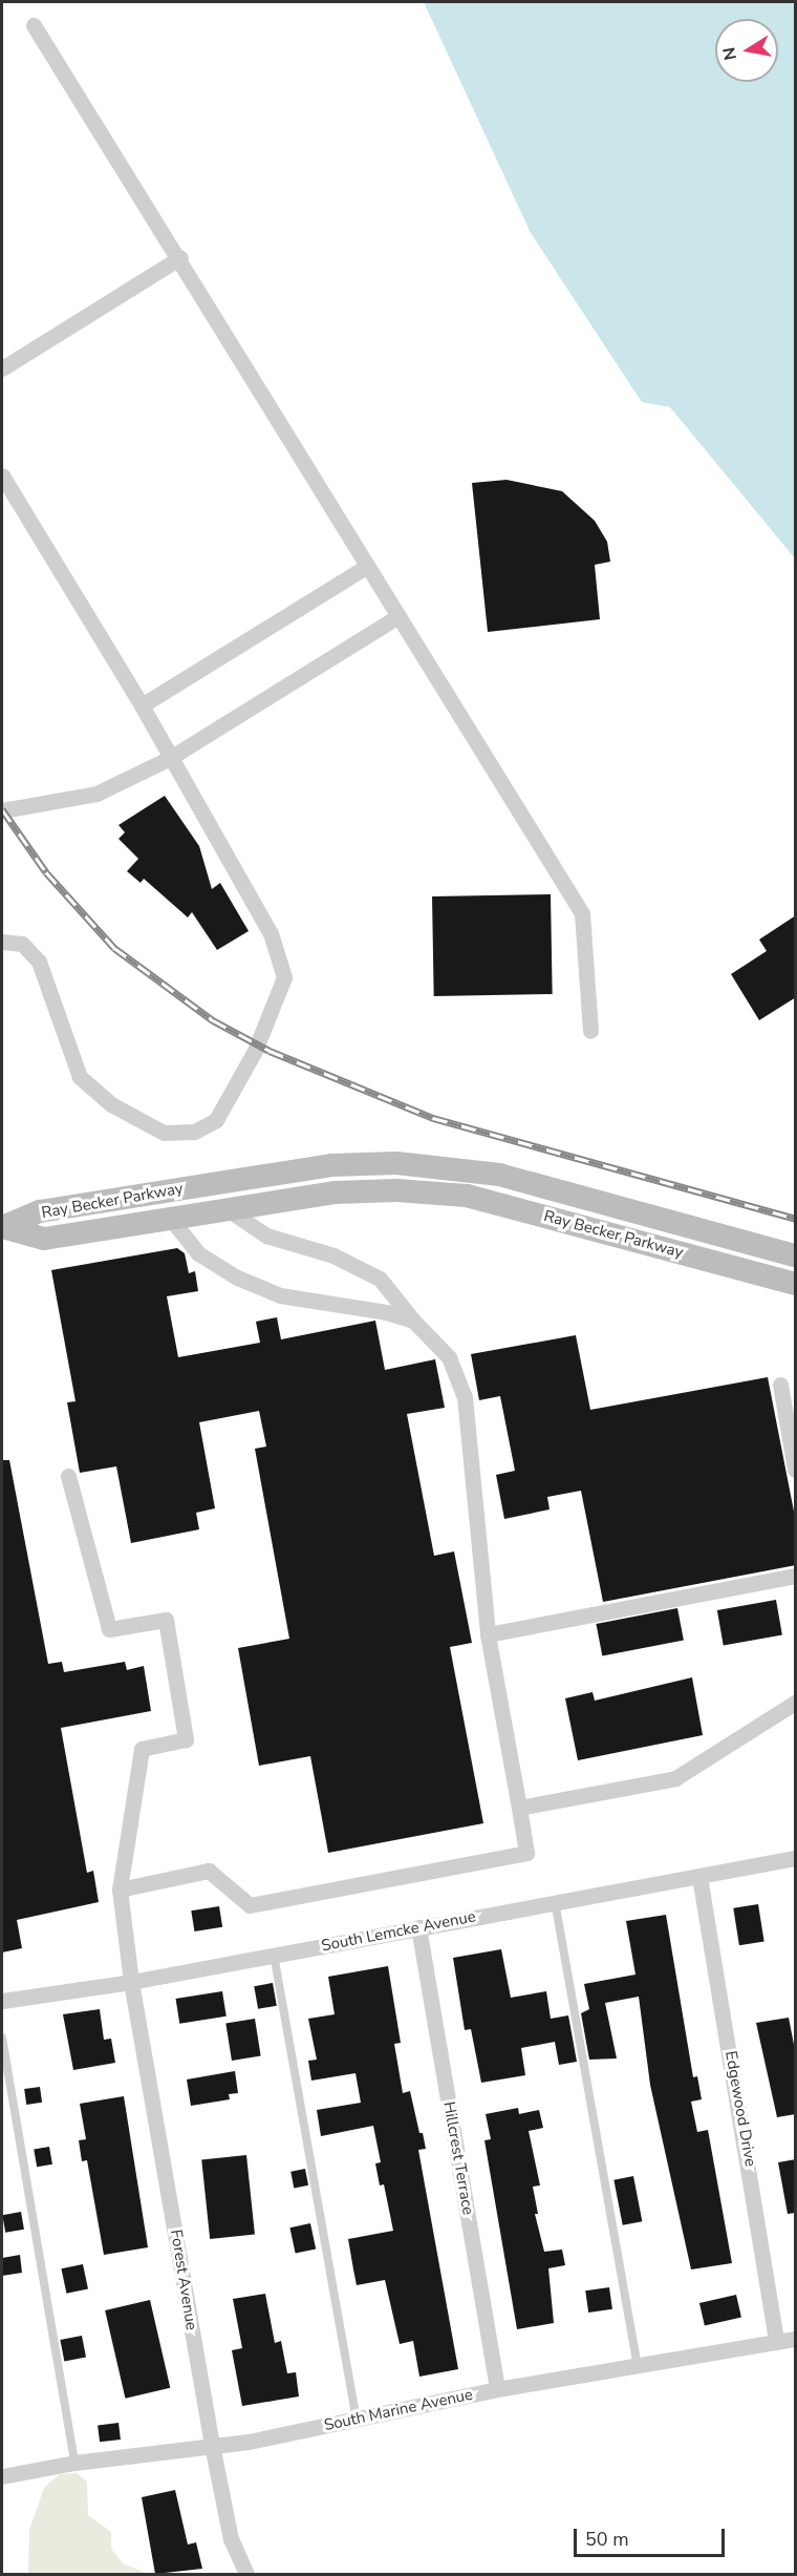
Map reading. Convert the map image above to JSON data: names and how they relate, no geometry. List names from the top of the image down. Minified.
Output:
{"streets":{"main road":["Ray Becker Parkway"],"street":["South Lemcke Avenue","Edgewood Drive","Hillcrest Terrace","Forest Avenue","South Marine Avenue"]},"crossings":[["South Lemcke Avenue","Edgewood Drive"],["South Lemcke Avenue","Hillcrest Terrace"],["South Lemcke Avenue","Forest Avenue"],["Edgewood Drive","South Marine Avenue"],["Hillcrest Terrace","South Marine Avenue"],["Forest Avenue","South Marine Avenue"]],"scale_bar":"50 m","north":"left"}
